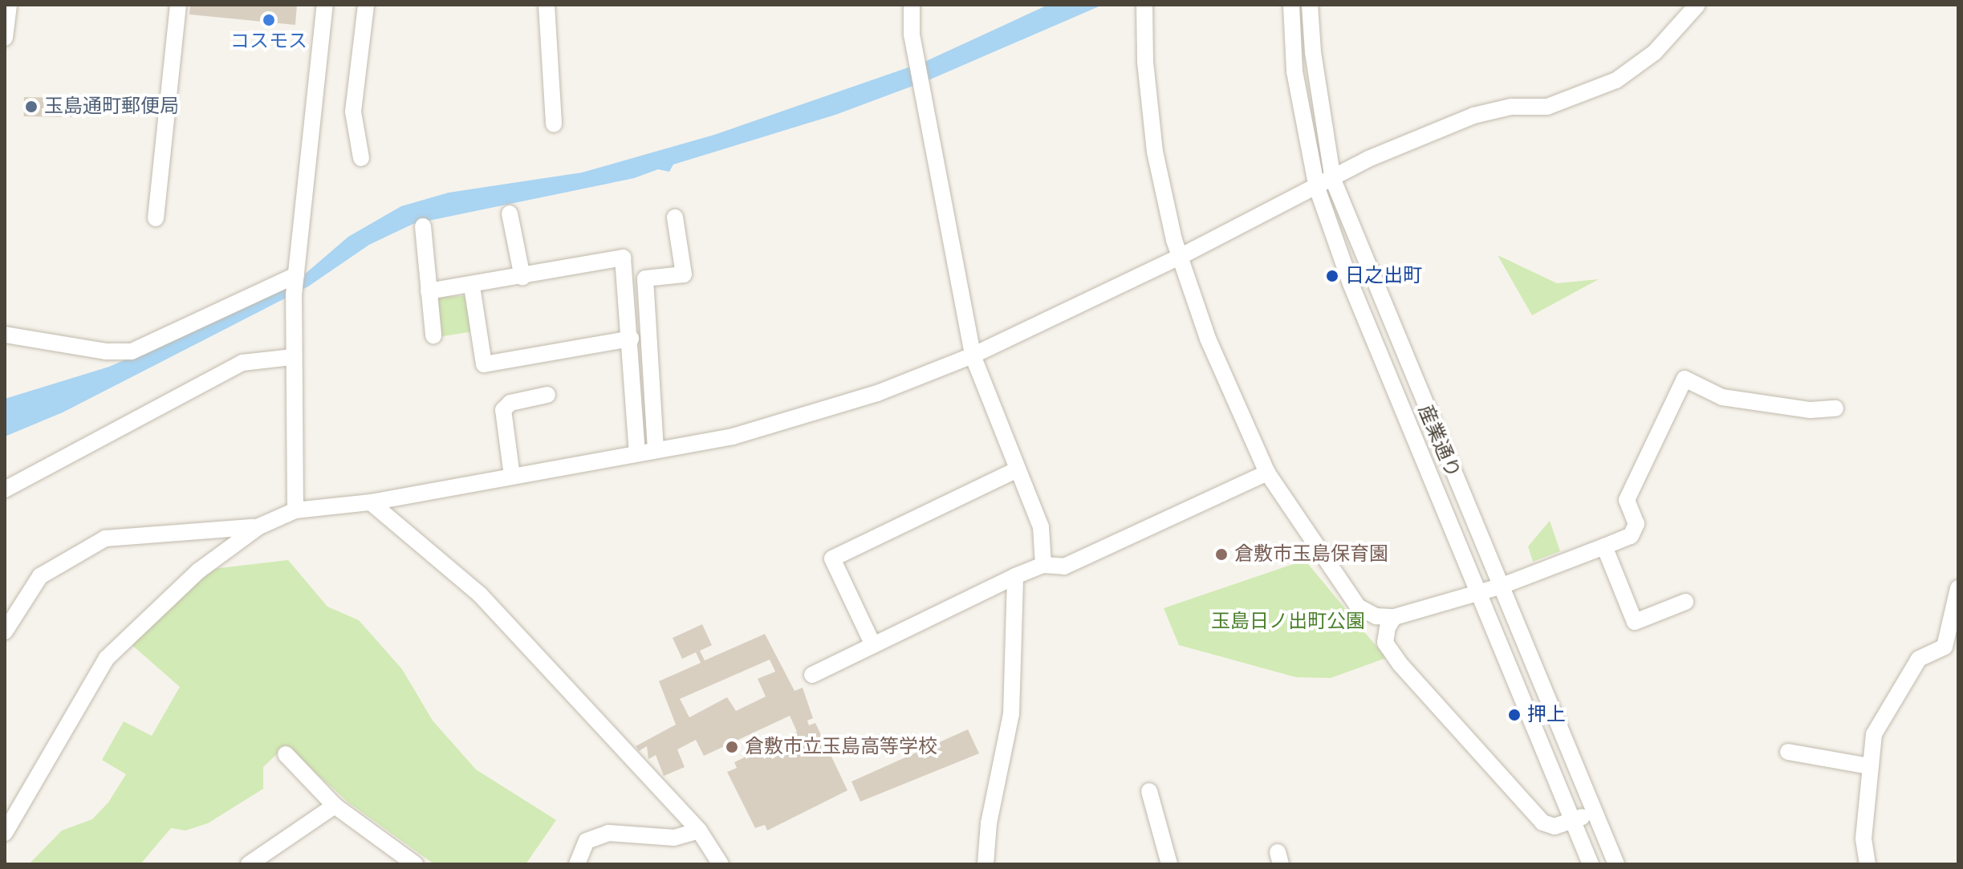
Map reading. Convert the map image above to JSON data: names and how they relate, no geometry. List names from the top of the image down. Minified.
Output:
{"streets":{"street":["産業通り"]},"parks":["玉島日ノ出町公園"],"places":["コスモス","玉島通町郵便局","日之出町","倉敷市玉島保育園","押上","倉敷市立玉島高等学校"]}
